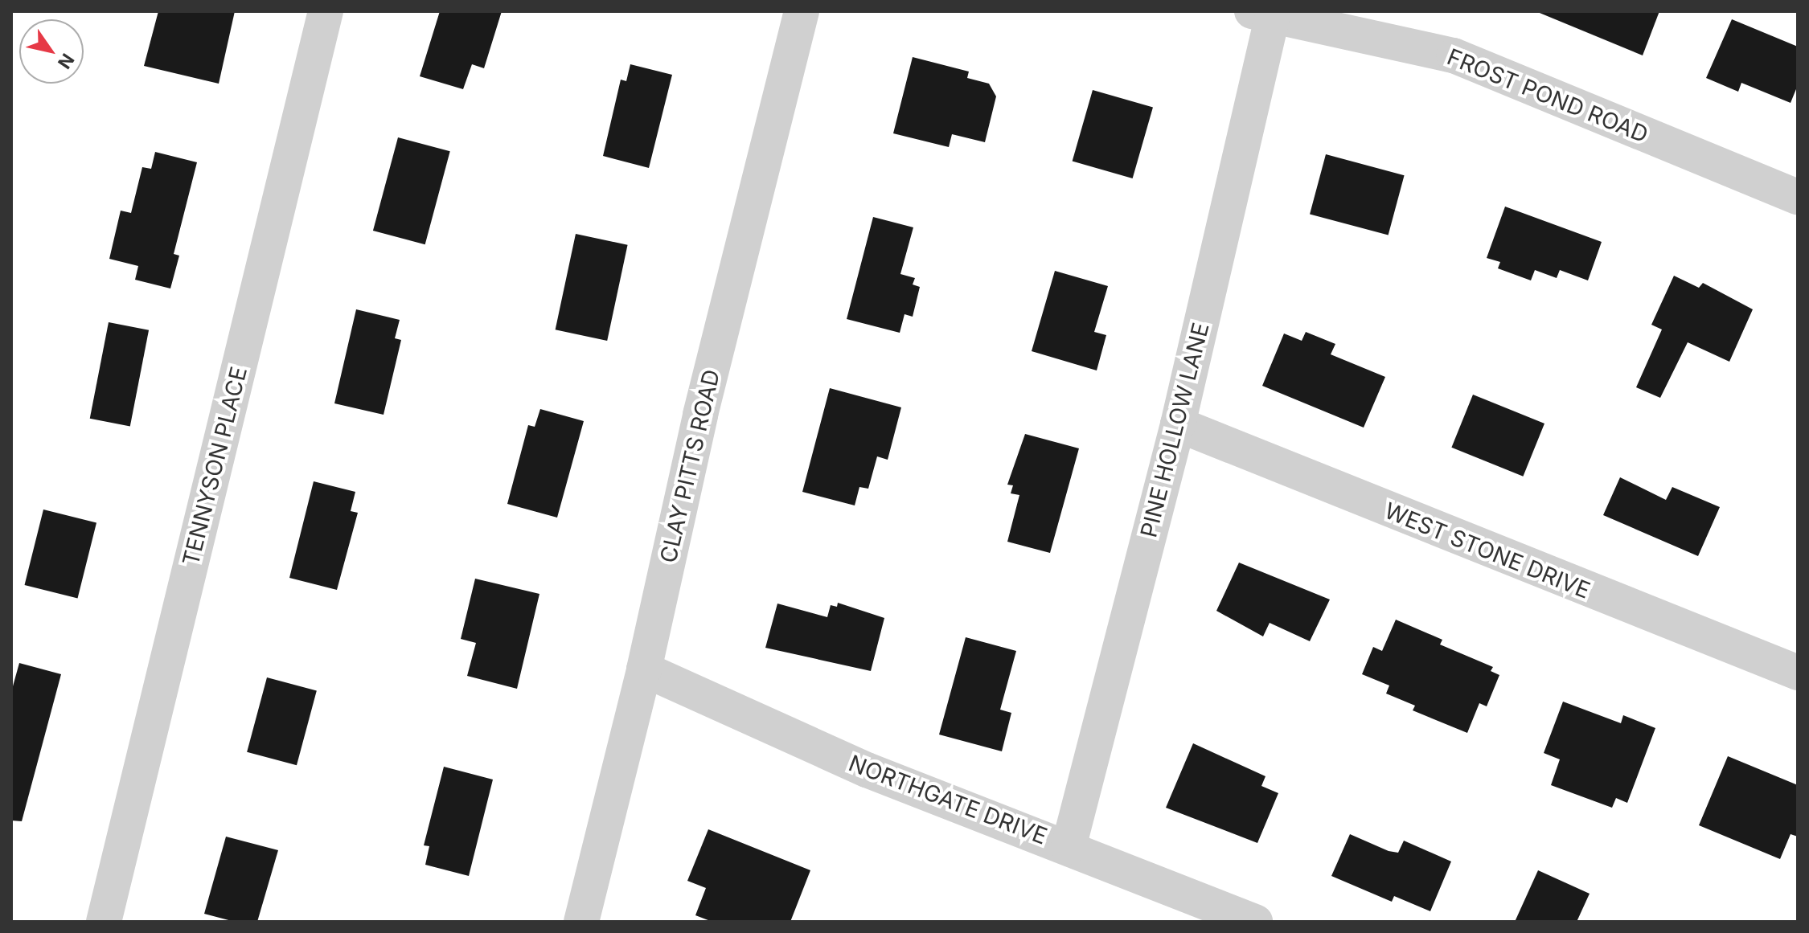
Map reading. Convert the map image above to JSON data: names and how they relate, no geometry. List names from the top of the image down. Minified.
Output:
{"streets":{"street":["FROST POND ROAD","PINE HOLLOW LANE","TENNYSON PLACE","CLAY PITTS ROAD","WEST STONE DRIVE","NORTHGATE DRIVE"]},"crossings":[["FROST POND ROAD","PINE HOLLOW LANE"],["PINE HOLLOW LANE","WEST STONE DRIVE"],["PINE HOLLOW LANE","NORTHGATE DRIVE"],["CLAY PITTS ROAD","NORTHGATE DRIVE"]],"north":"bottom right"}
